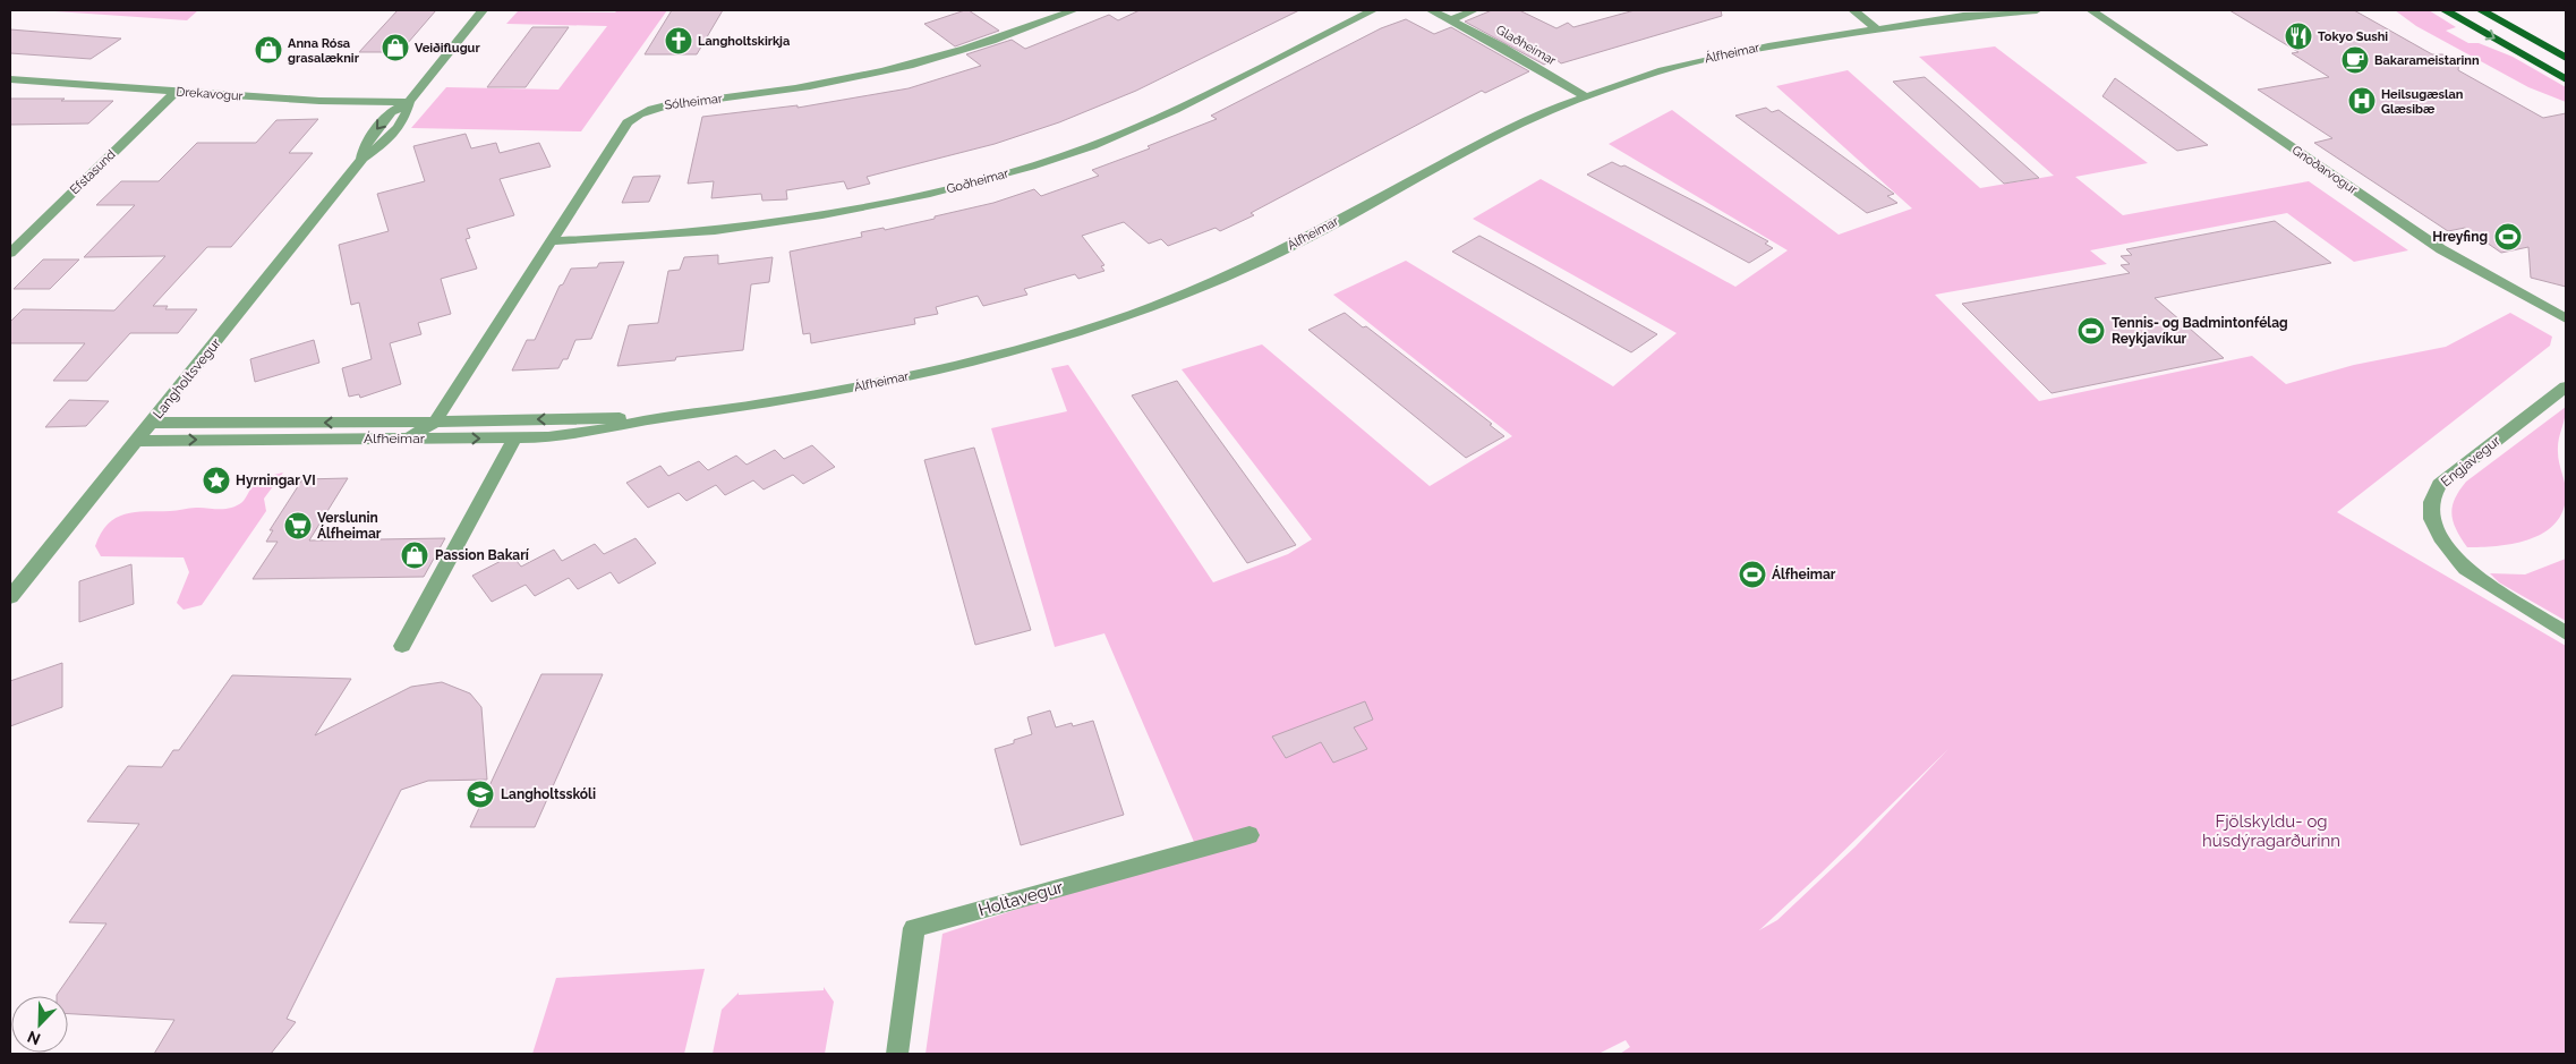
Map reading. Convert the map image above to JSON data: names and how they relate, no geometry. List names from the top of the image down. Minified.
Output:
{"streets":{"street":["Glaðheimar","Álfheimar","Drekavogur","Sólheimar","Gnoðarvogur","Efstasund","Goðheimar","Langholtsvegur","Engjavegur","Holtavegur"]},"crossings":[["Glaðheimar","Álfheimar"],["Álfheimar","Sólheimar"],["Álfheimar","Langholtsvegur"],["Drekavogur","Efstasund"],["Drekavogur","Langholtsvegur"],["Sólheimar","Goðheimar"]],"parks":["Fjölskyldu- og húsdýragarðurinn"],"places":{"restaurant":["Tokyo Sushi"],"church":["Langholtskirkja"],"shop":["Veiðiflugur","Anna Rósa grasalæknir","Passion Bakarí"],"cafe":["Bakarameistarinn"],"hospital":["Heilsugæslan Glæsibæ"],"sports":["Hreyfing","Tennis- og Badmintonfélag Reykjavíkur","Álfheimar"],"place":["Hyrningar VI"],"supermarket":["Verslunin Álfheimar"],"school or university":["Langholtsskóli"]},"north":"bottom left"}
